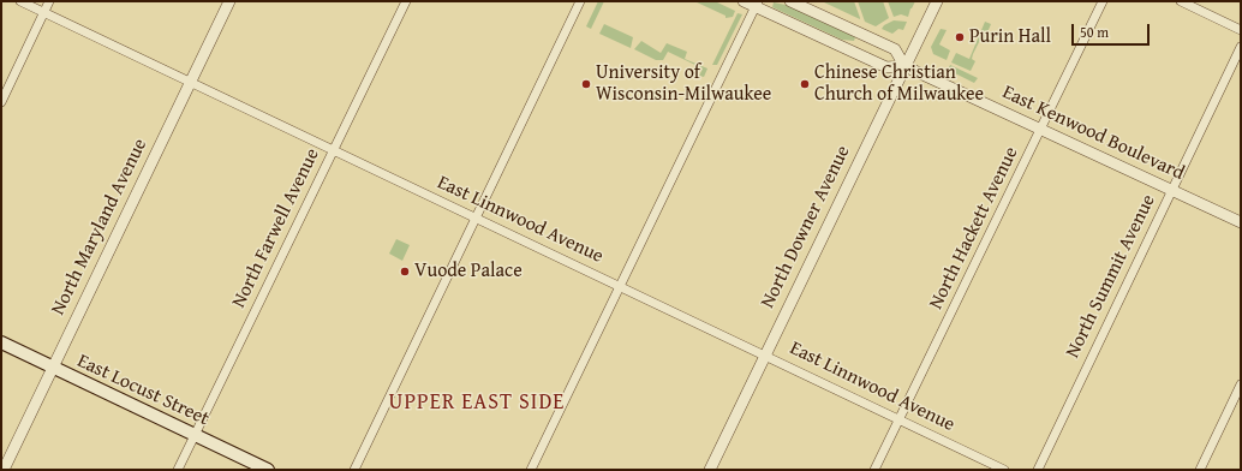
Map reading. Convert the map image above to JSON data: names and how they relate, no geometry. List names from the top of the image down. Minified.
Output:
{"streets":{"main road":["East Locust Street"],"street":["East Kenwood Boulevard","East Linnwood Avenue","North Maryland Avenue","North Downer Avenue","North Farwell Avenue","North Hackett Avenue","North Summit Avenue"]},"crossings":[["East Kenwood Boulevard","North Downer Avenue"],["East Kenwood Boulevard","North Hackett Avenue"],["East Kenwood Boulevard","North Summit Avenue"],["East Linnwood Avenue","North Maryland Avenue"],["East Linnwood Avenue","North Downer Avenue"],["East Linnwood Avenue","North Farwell Avenue"],["East Linnwood Avenue","North Hackett Avenue"],["North Maryland Avenue","East Locust Street"],["North Farwell Avenue","East Locust Street"]],"districts":["UPPER EAST SIDE"],"places":["Purin Hall","University of Wisconsin-Milwaukee","Chinese Christian Church of Milwaukee","Vuode Palace"],"scale_bar":"50 m"}
